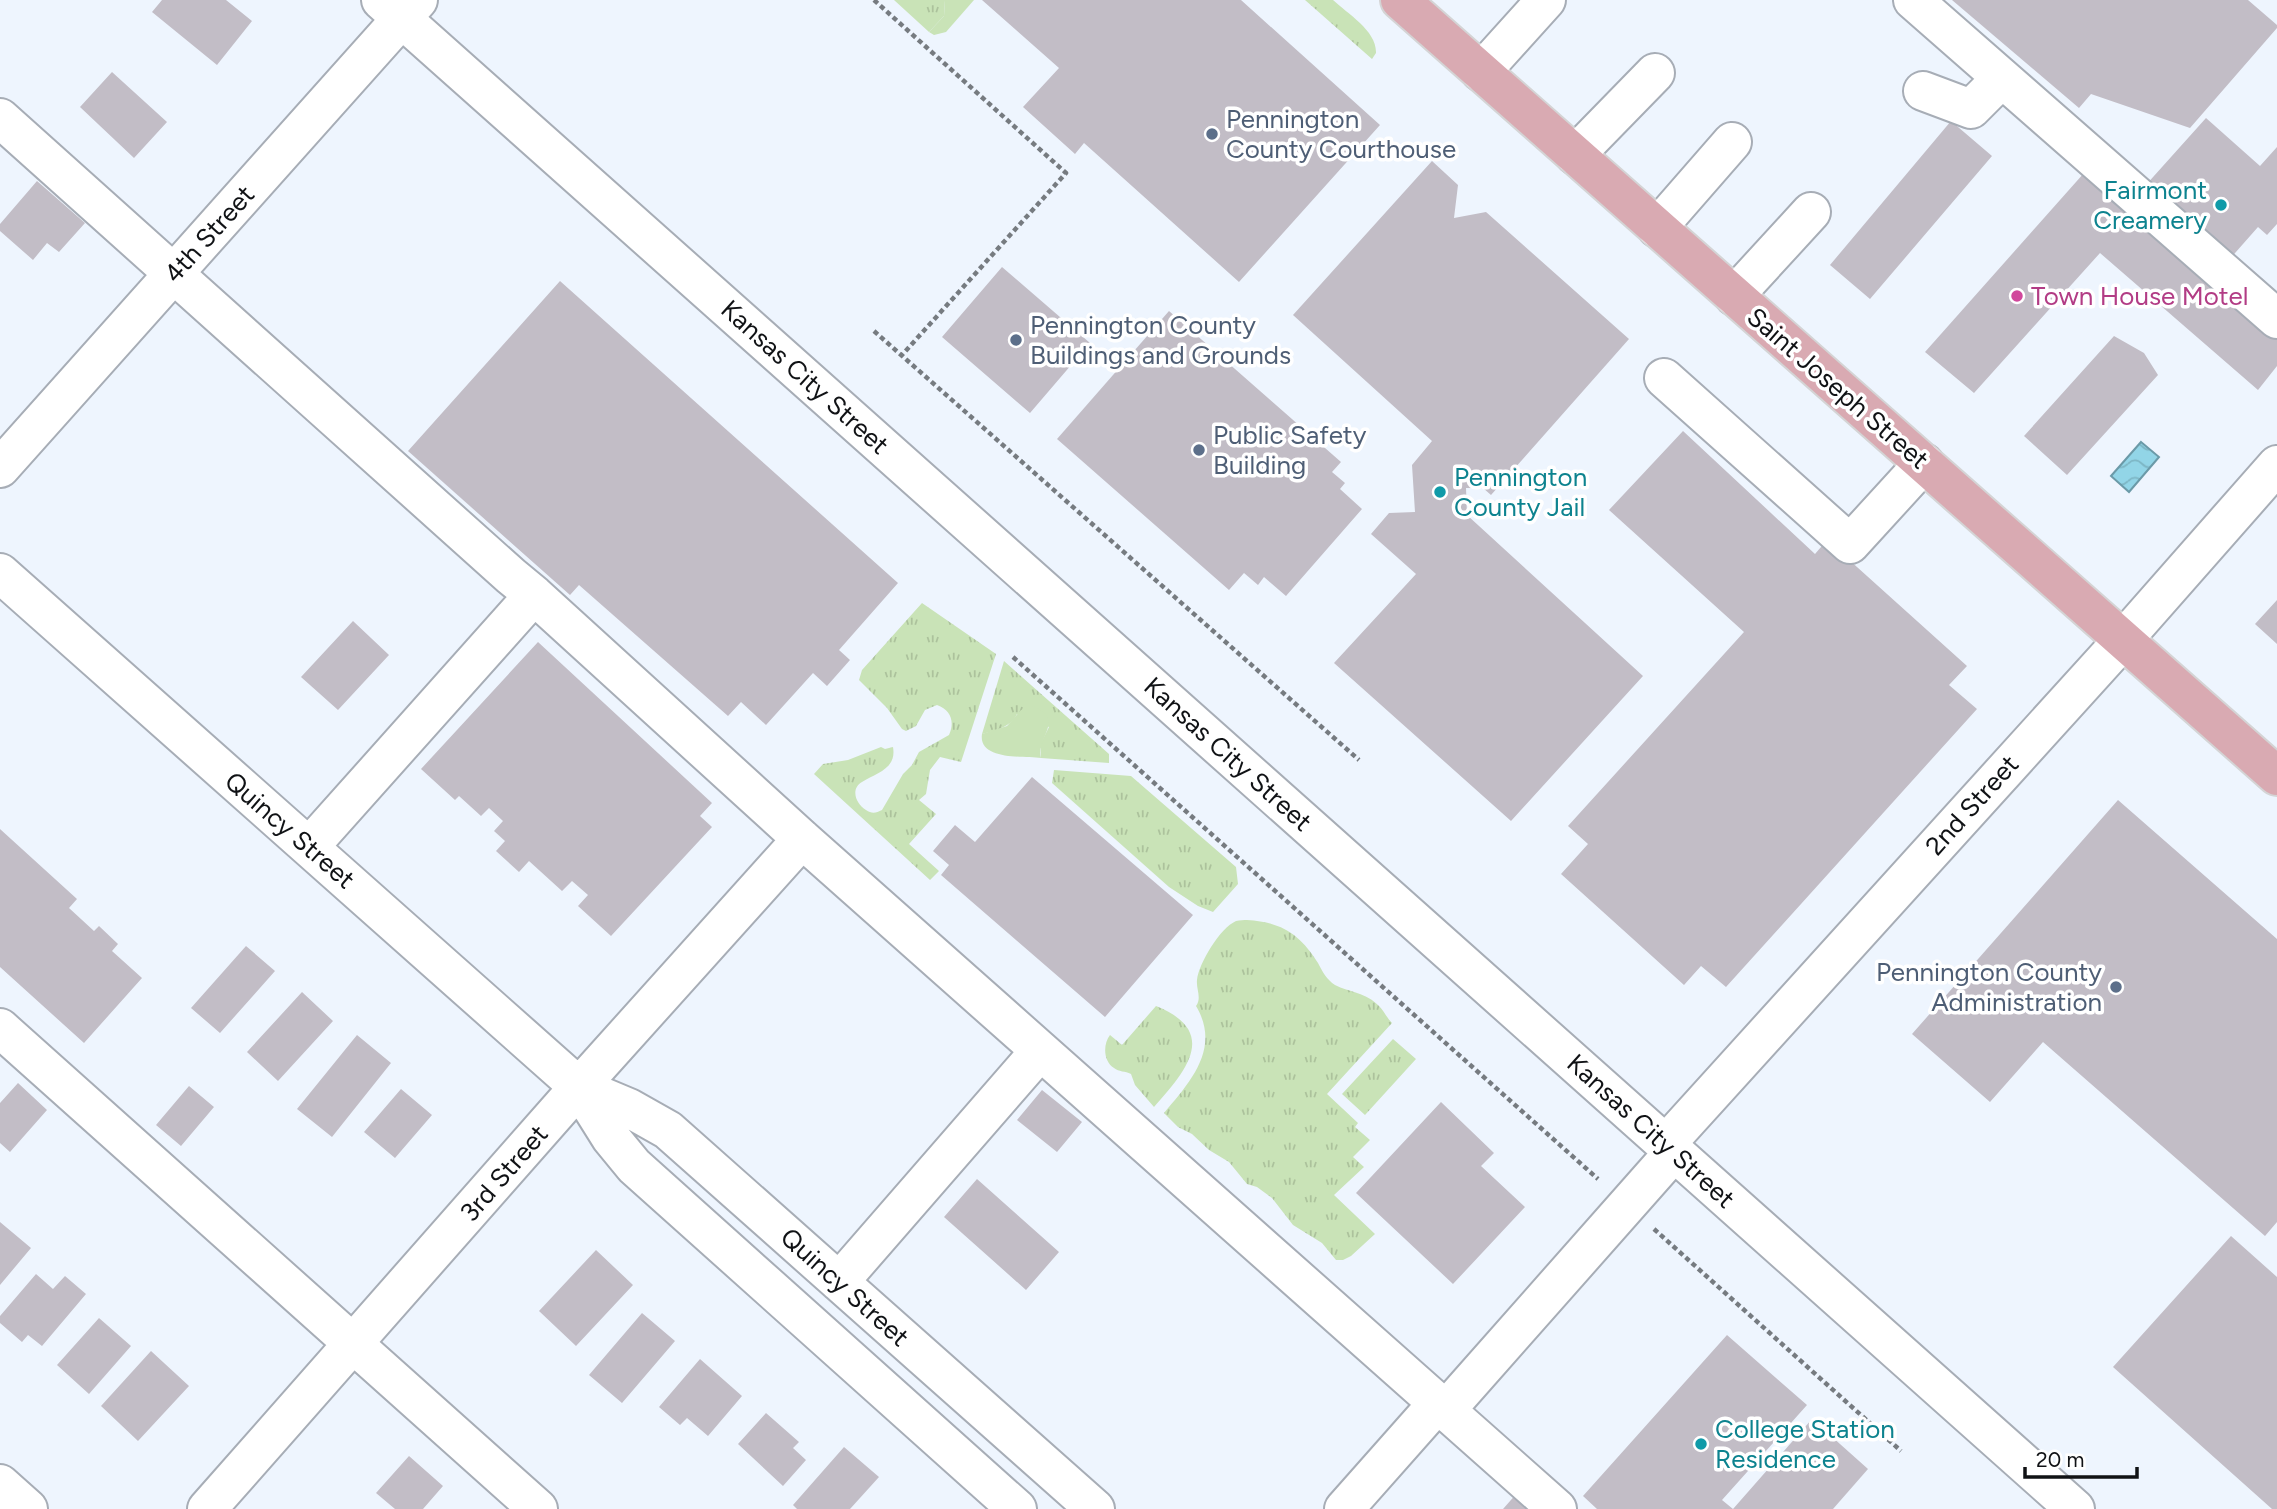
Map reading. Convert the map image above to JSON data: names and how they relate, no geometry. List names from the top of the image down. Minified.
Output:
{"streets":{"main road":["Saint Joseph Street"],"street":["4th Street","Kansas City Street","2nd Street","Quincy Street","3rd Street"]},"crossings":[["4th Street","Kansas City Street"],["Kansas City Street","2nd Street"],["Saint Joseph Street","2nd Street"],["Quincy Street","3rd Street"]],"places":["Pennington County Courthouse","Fairmont Creamery","Town House Motel","Pennington County Buildings and Grounds","Public Safety Building","Pennington County Jail","Pennington County Administration","College Station Residence"],"scale_bar":"20 m"}
